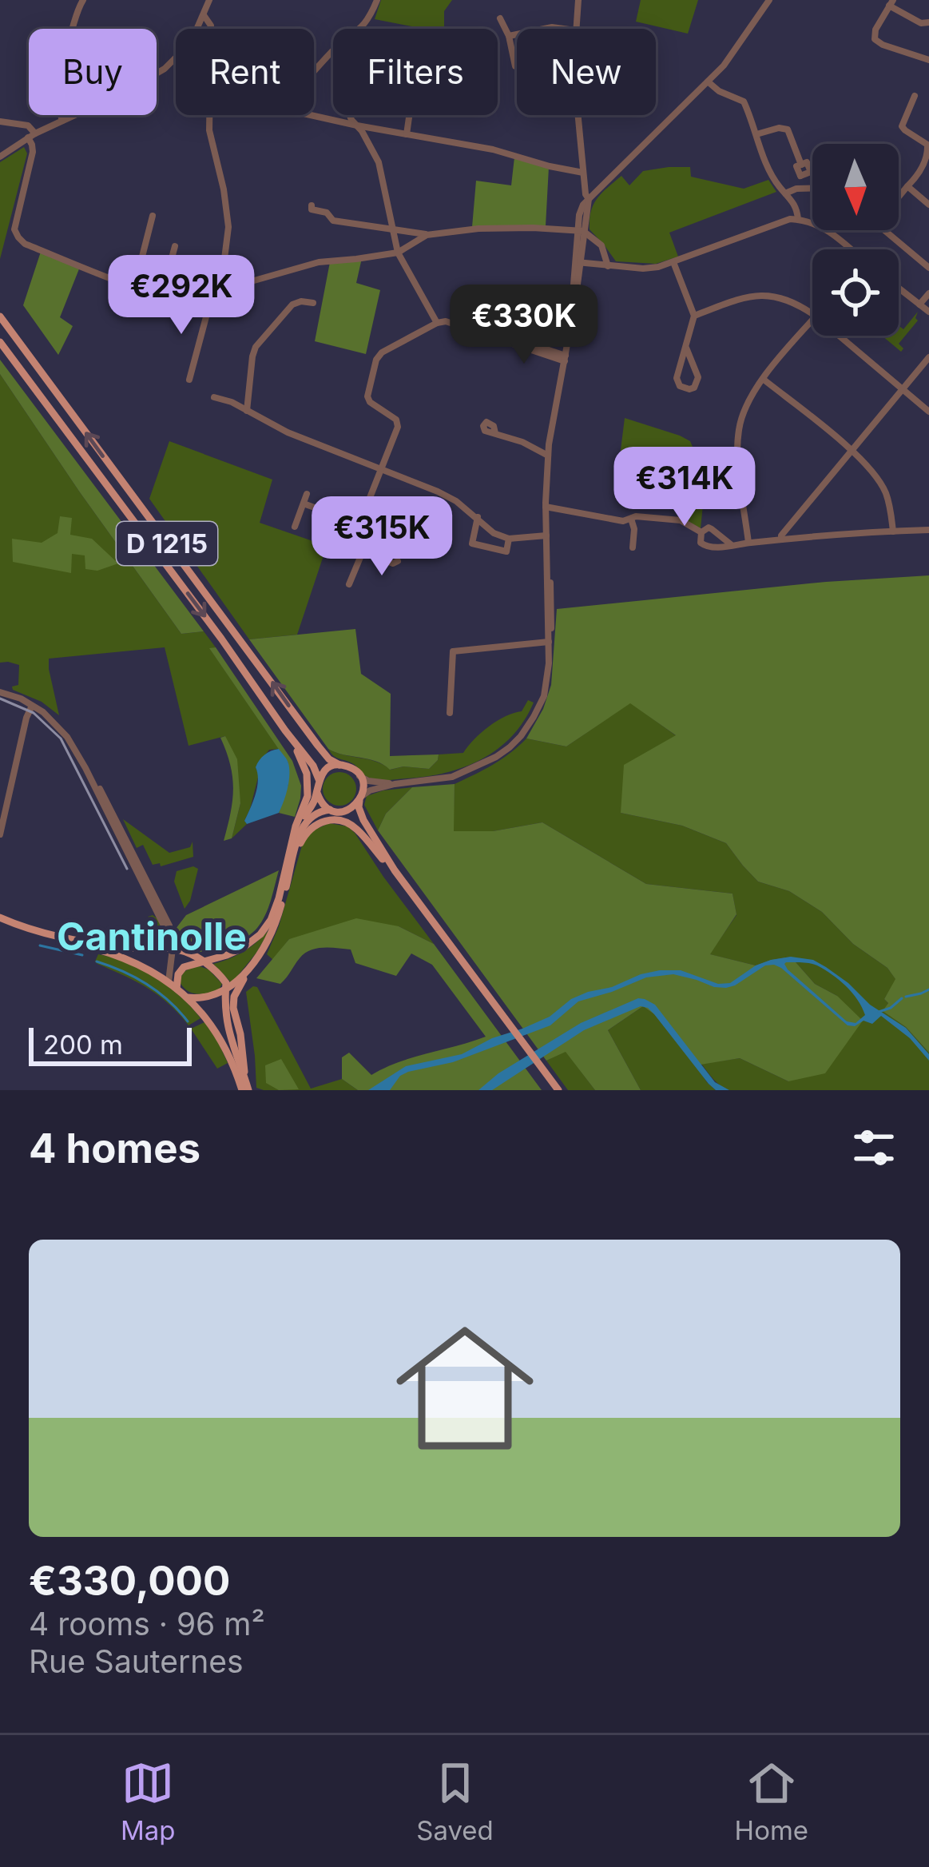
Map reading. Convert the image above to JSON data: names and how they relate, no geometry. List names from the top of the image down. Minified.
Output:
{"streets":{"main road":["D 1215"]},"districts":["Cantinolle"],"scale_bar":"200 m","north":"bottom","page":{"chip":["Buy","Rent","Filters","New"],"price":["€292K","€330K","€314K","€315K"],"scale":"200 m","heading":"4 homes","list":[{"name":"€330,000","note":"4 rooms · 96 m² · Rue Sauternes"}],"tabs":["Map","Saved","Home"]}}
